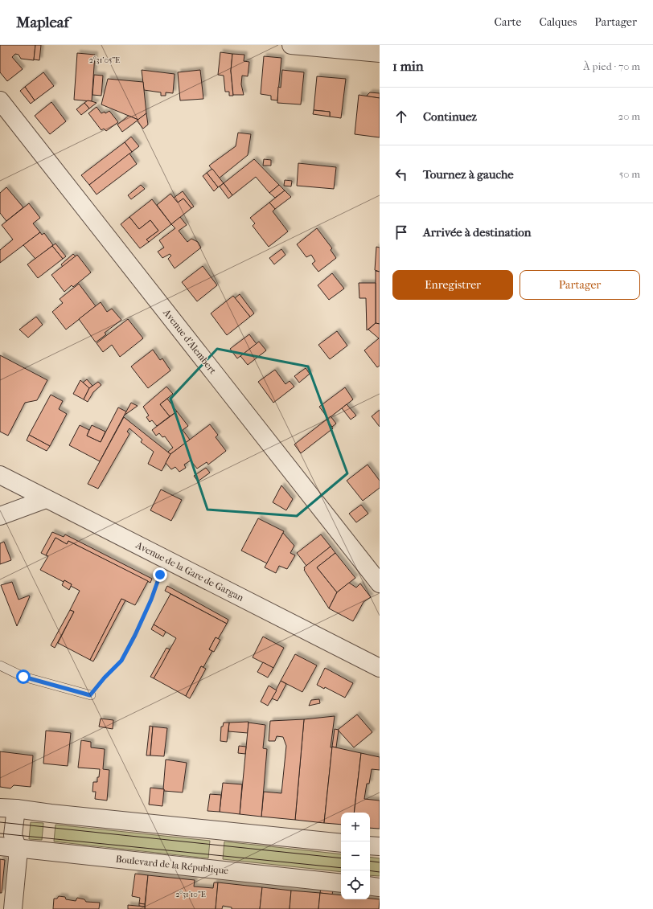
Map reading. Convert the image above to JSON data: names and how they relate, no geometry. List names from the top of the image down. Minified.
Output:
{"streets":{"street":["Avenue d'Alembert","Avenue de la Gare de Gargan","Boulevard de la République"]},"page":{"header":"Mapleaf","nav":["Carte","Calques","Partager"],"heading":["1 min","À pied · 70 m"],"list":[["Continuez","20 m"],["Tournez à gauche","50 m"],"Arrivée à destination"],"buttons":["Enregistrer","Partager"],"map_buttons":["+","−"]},"coordinates":["2°31'05\"E","2°31'10\"E"]}
